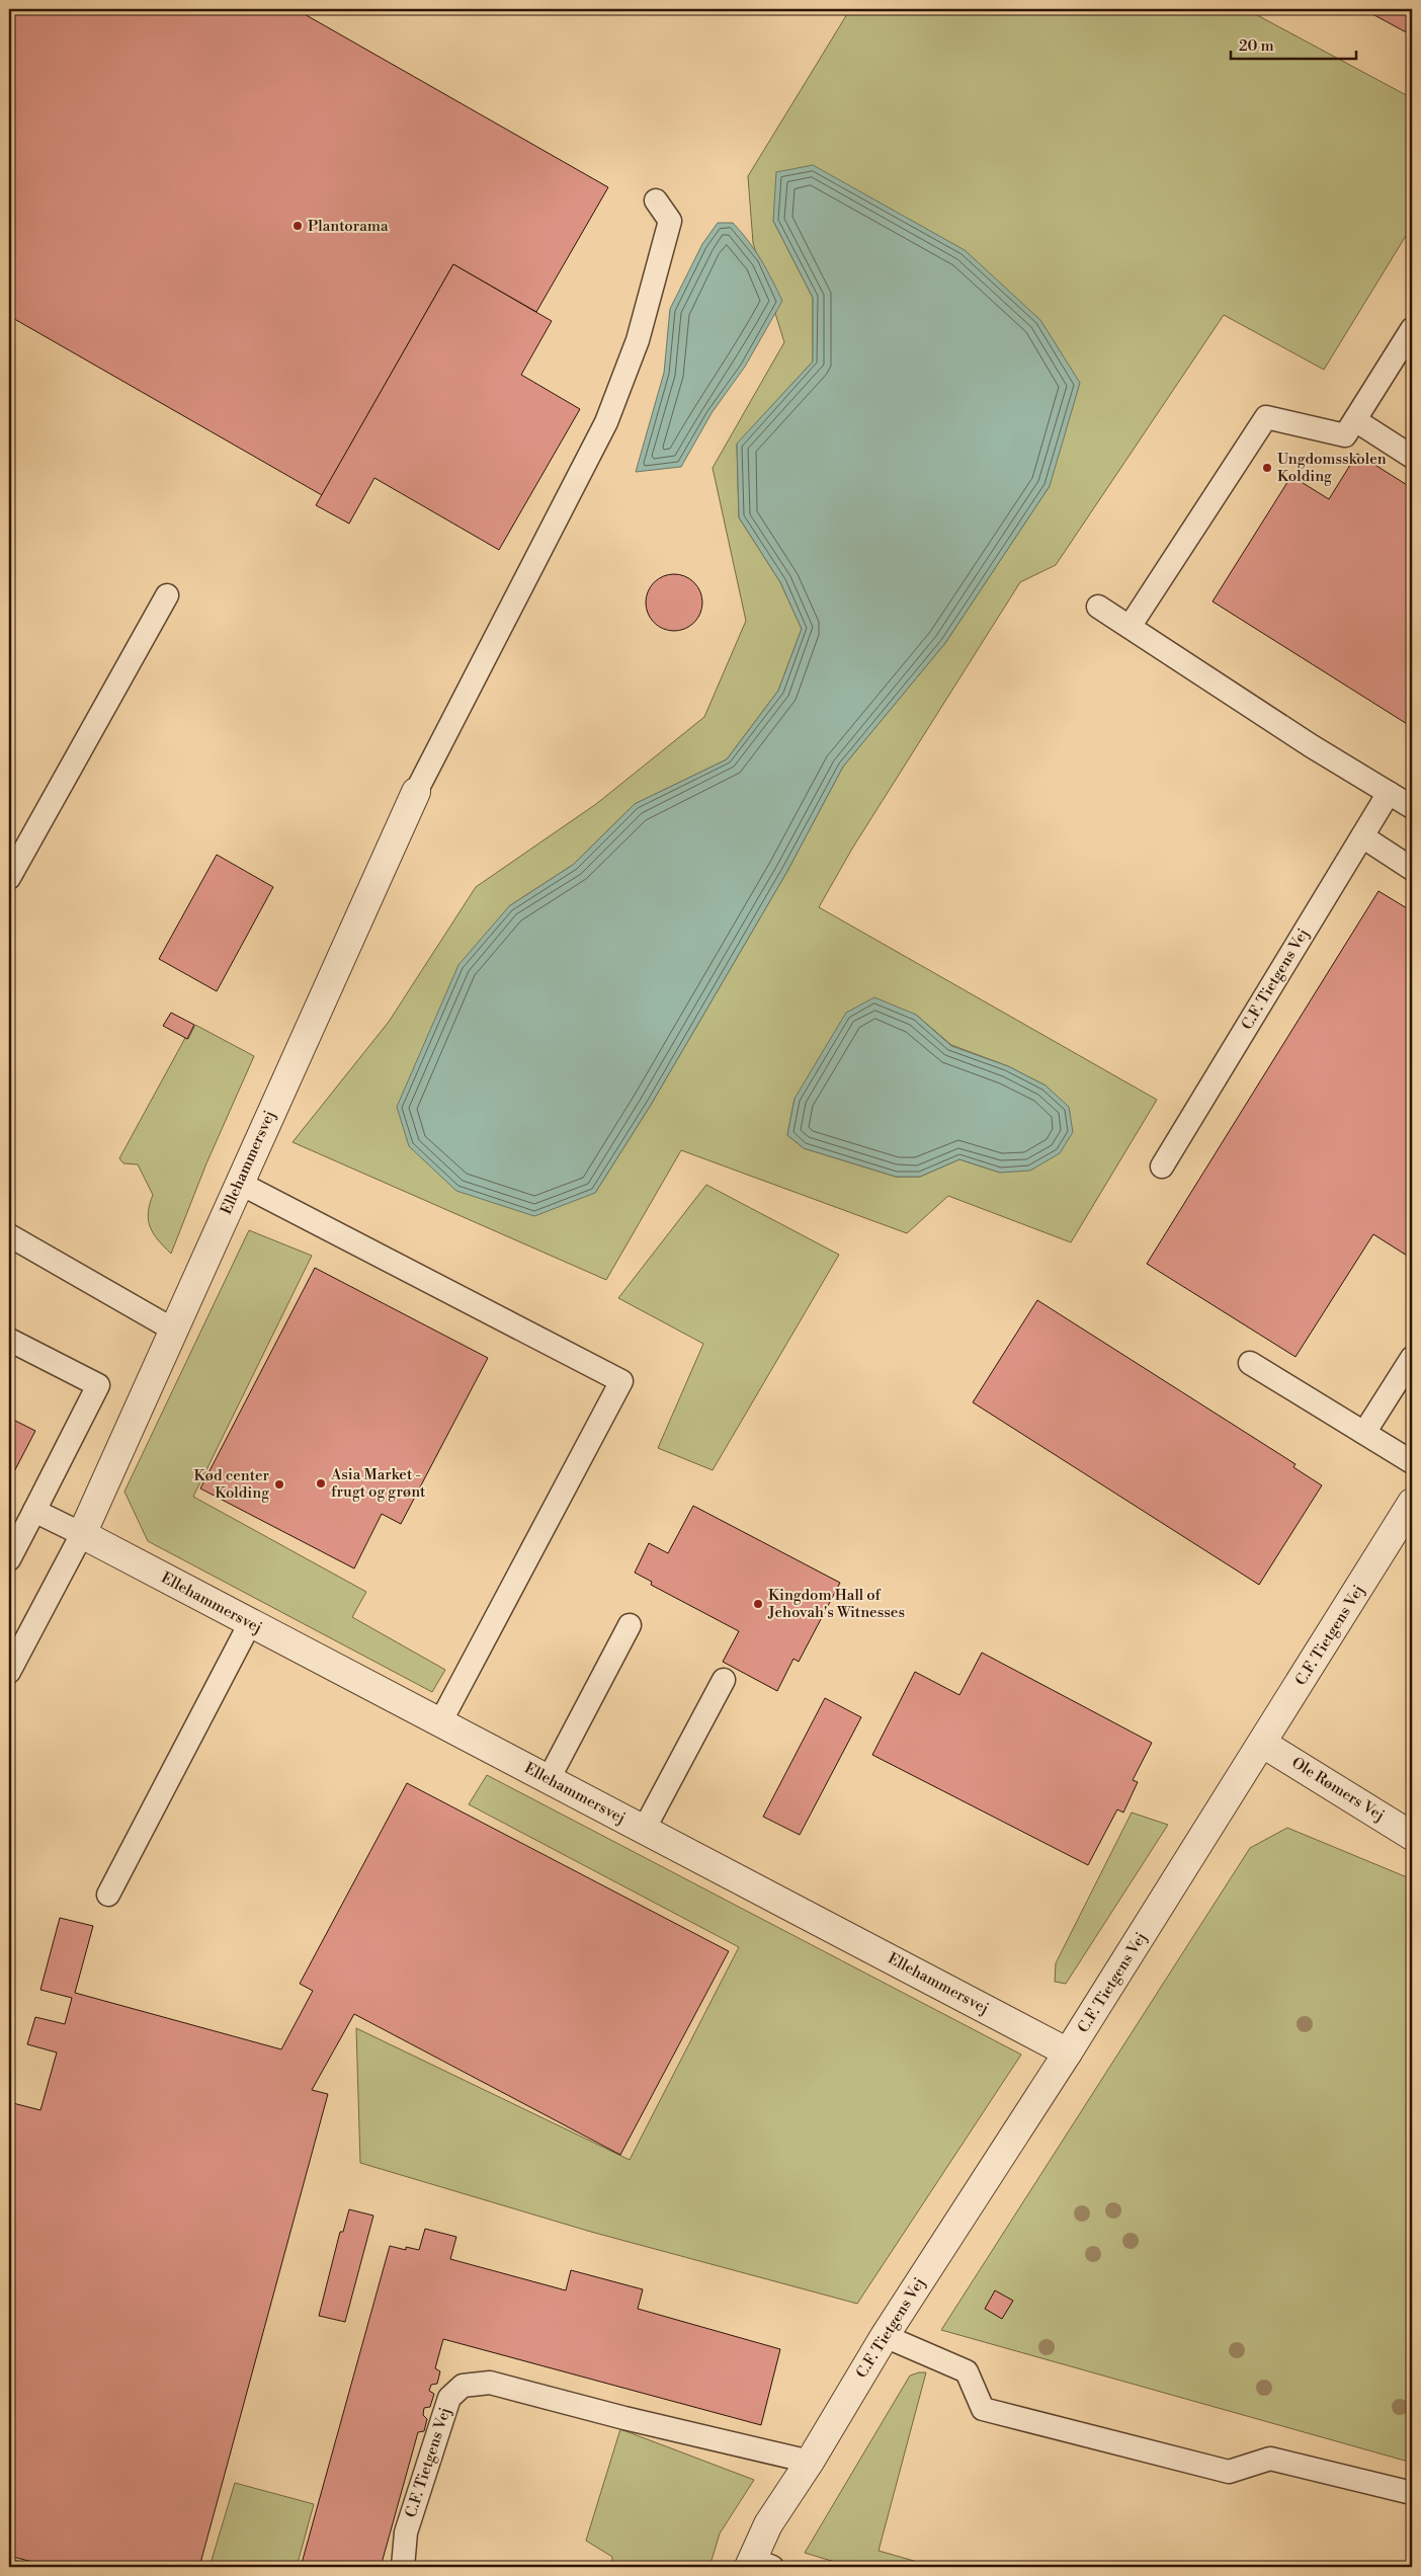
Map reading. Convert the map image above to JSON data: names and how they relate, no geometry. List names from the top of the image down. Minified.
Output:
{"streets":{"street":["C.F. Tietgens Vej","Ellehammersvej","Ole Rømers Vej"]},"crossings":[["C.F. Tietgens Vej","Ellehammersvej"],["C.F. Tietgens Vej","Ole Rømers Vej"]],"places":["Plantorama","Ungdomsskolen Kolding","Asia Market - frugt og grønt","Kød center Kolding","Kingdom Hall of Jehovah's Witnesses"],"scale_bar":"20 m"}
